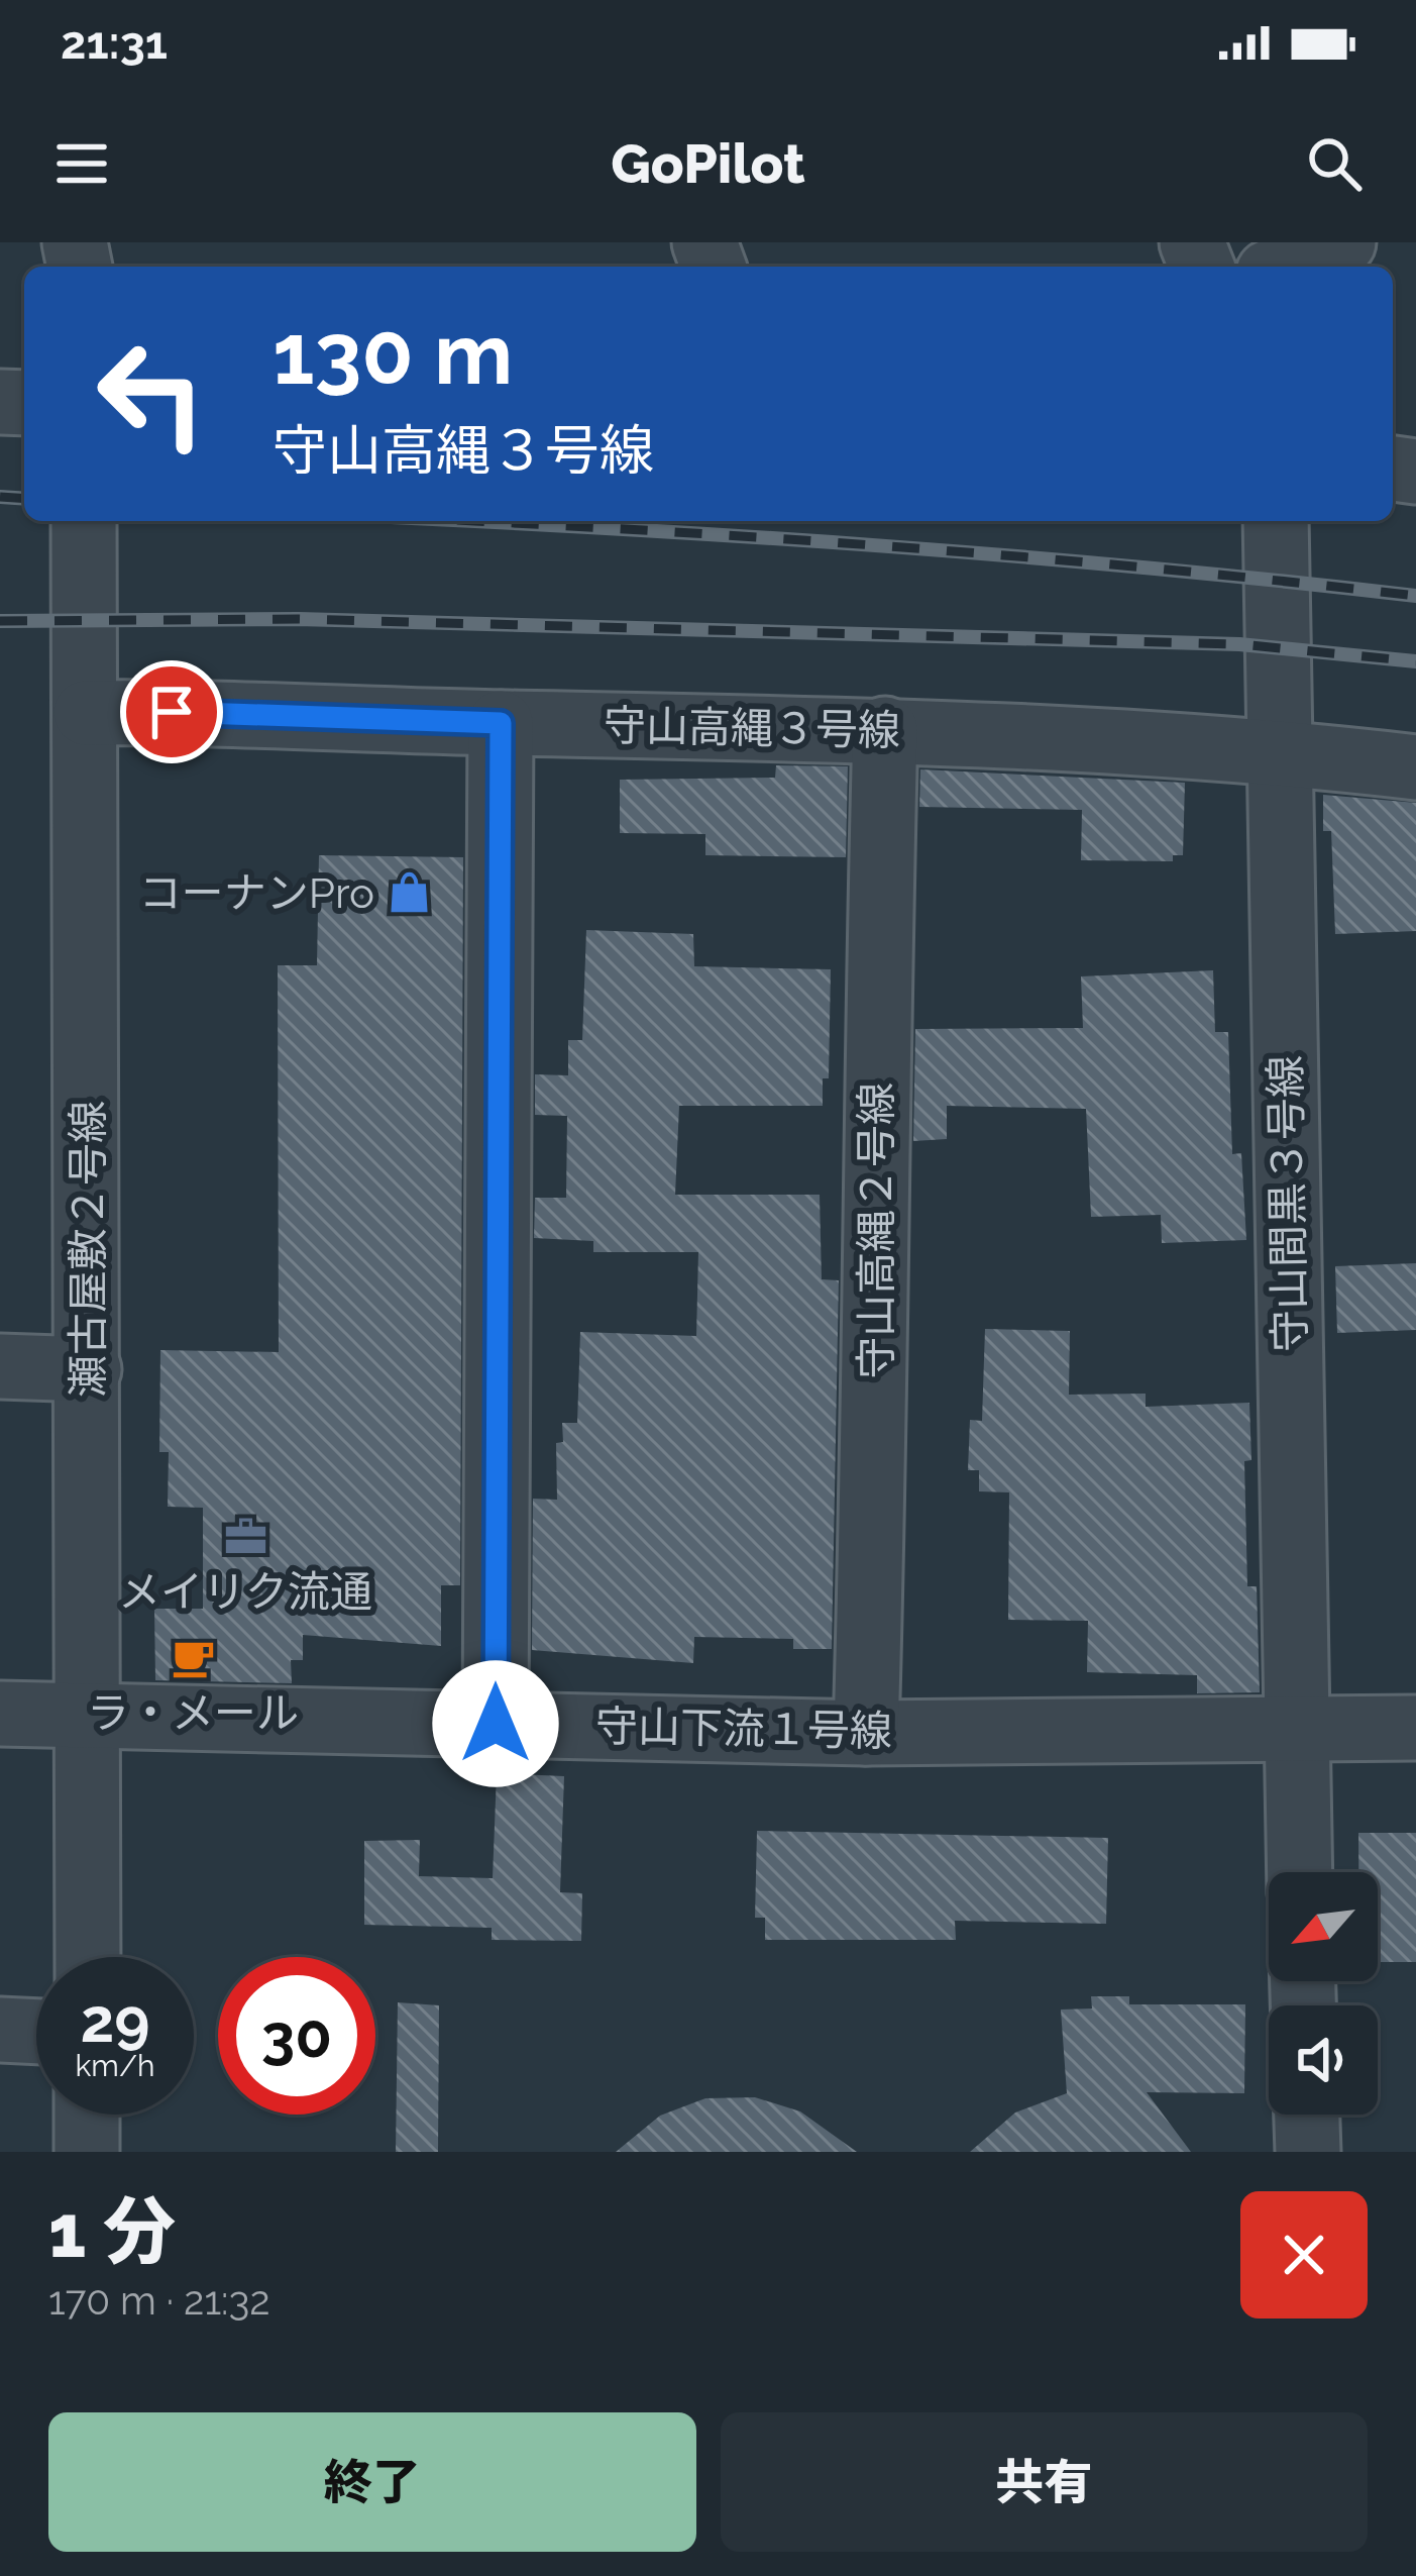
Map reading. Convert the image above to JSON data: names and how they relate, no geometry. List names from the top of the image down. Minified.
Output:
{"streets":{"street":["守山高縄３号線","守山間黒３号線","守山高縄２号線","瀬古屋敷２号線","守山下流１号線"]},"crossings":[["守山高縄３号線","守山間黒３号線"],["守山高縄３号線","守山高縄２号線"],["守山高縄３号線","瀬古屋敷２号線"],["守山間黒３号線","守山下流１号線"],["守山高縄２号線","守山下流１号線"],["瀬古屋敷２号線","守山下流１号線"]],"places":{"shop":["コーナンPro"],"office":["メイリク流通"],"cafe":["ラ・メール"]},"north":"bottom left","page":{"status":"21:31","header":"GoPilot","turn":["130 m","守山高縄３号線"],"speed":"29 km/h","limit":"30","heading":["1 分","170 m · 21:32"],"buttons":["終了","共有"]}}
